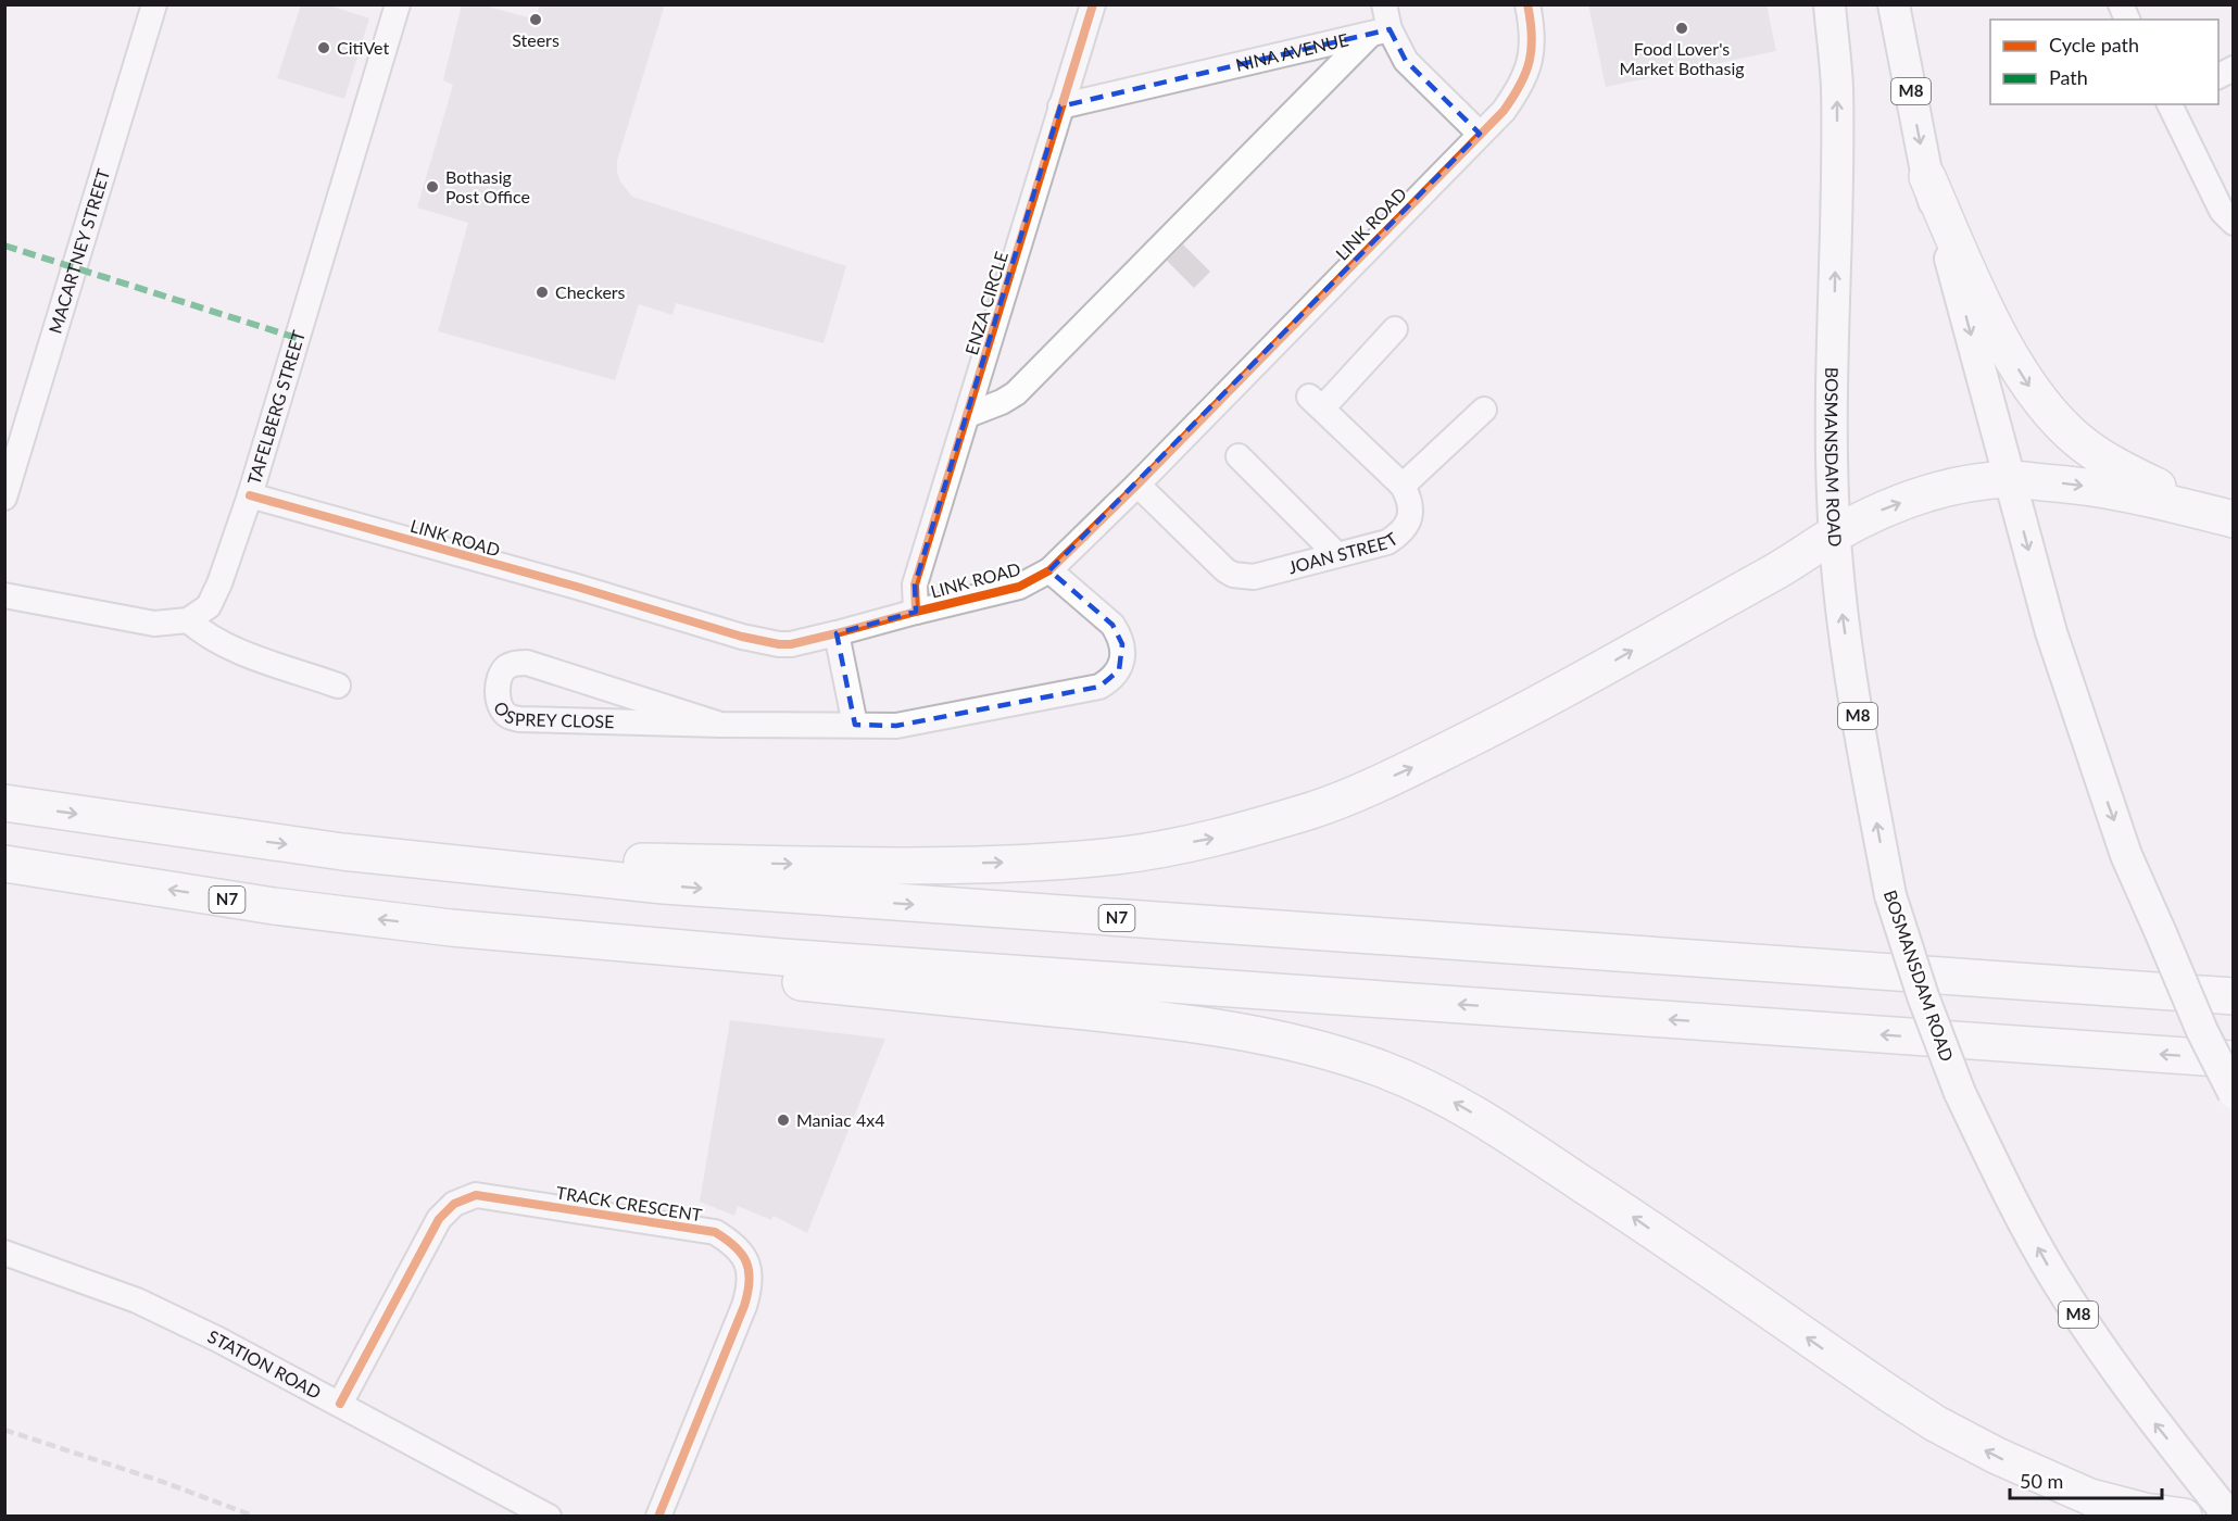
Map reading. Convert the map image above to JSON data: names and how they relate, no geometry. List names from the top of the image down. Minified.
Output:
{"streets":{"highway":["N7"],"main road":["M8","BOSMANSDAM ROAD"],"street":["NINA AVENUE","LINK ROAD","MACARTNEY STREET","ENZA CIRCLE","TAFELBERG STREET","JOAN STREET","OSPREY CLOSE","TRACK CRESCENT","STATION ROAD"]},"crossings":[["NINA AVENUE","ENZA CIRCLE"],["LINK ROAD","ENZA CIRCLE"],["LINK ROAD","TAFELBERG STREET"],["LINK ROAD","JOAN STREET"],["LINK ROAD","OSPREY CLOSE"],["TRACK CRESCENT","STATION ROAD"]],"places":["Steers","Food Lover's Market Bothasig","CitiVet","Bothasig Post Office","Checkers","Maniac 4x4"],"legend":["Cycle path","Path"],"scale_bar":"50 m"}
